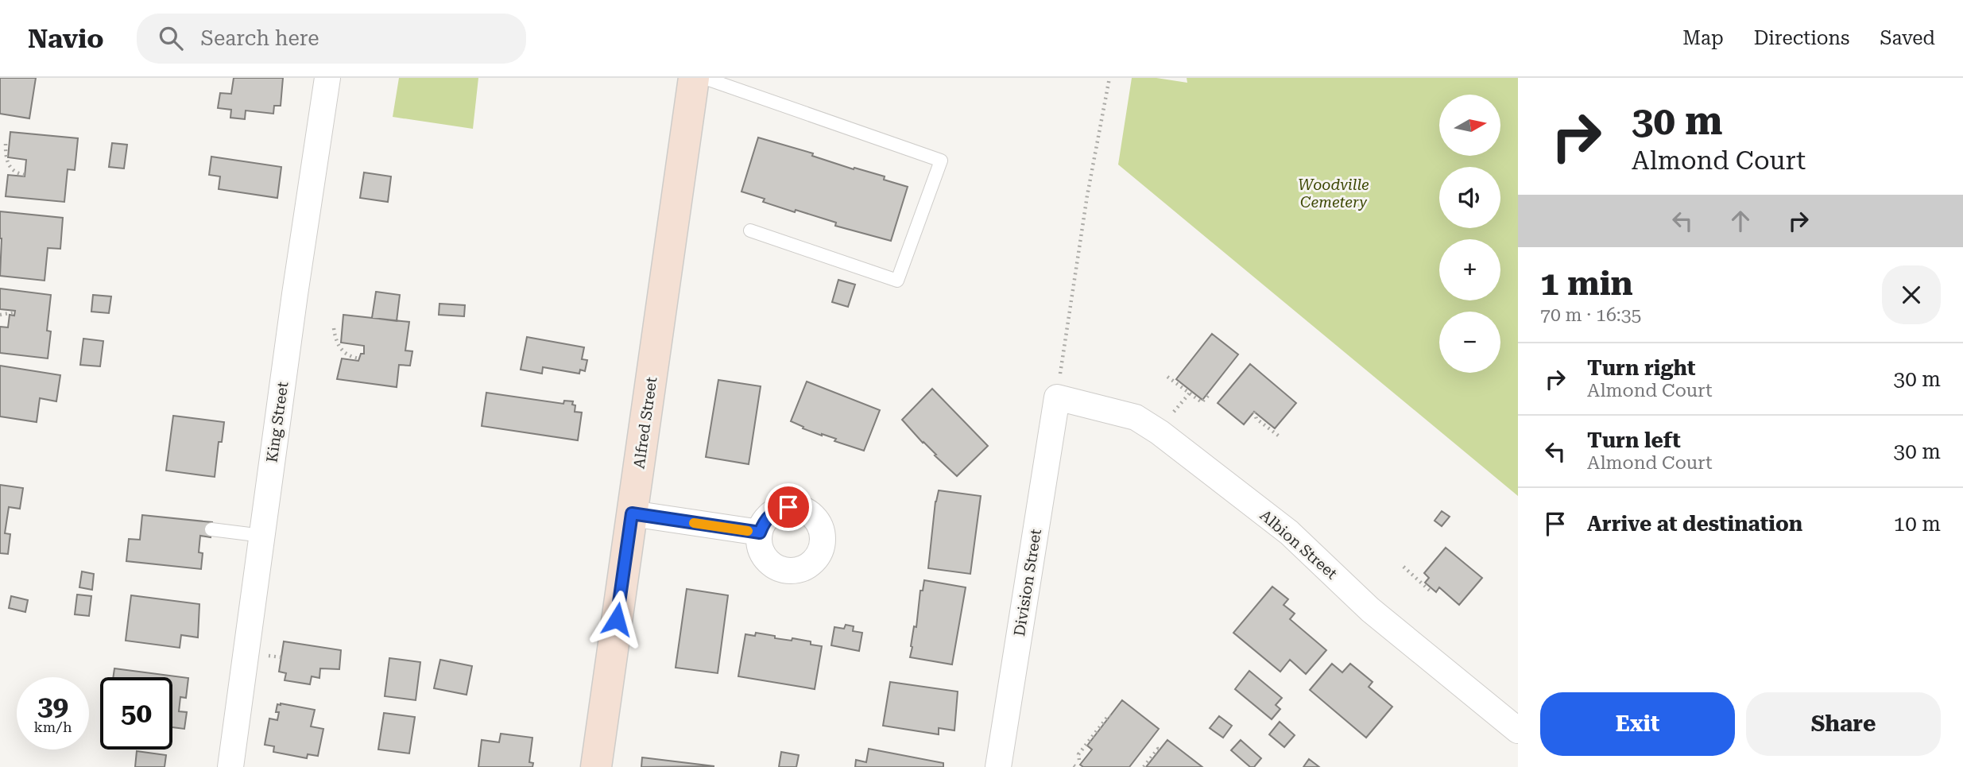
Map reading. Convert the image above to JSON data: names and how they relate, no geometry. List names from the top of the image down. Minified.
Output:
{"streets":{"main road":["Alfred Street"],"street":["King Street","Albion Street","Division Street"]},"crossings":[["Albion Street","Division Street"]],"parks":["Woodville Cemetery"],"north":"right","page":{"header":"Navio","search":"Search here","nav":["Map","Directions","Saved"],"turn":["30 m","Almond Court"],"map_buttons":["+","−"],"heading":["1 min","70 m · 16:35"],"list":[{"name":"Turn right","note":"Almond Court","value":"30 m"},{"name":"Turn left","note":"Almond Court","value":"30 m"},{"name":"Arrive at destination","value":"10 m"}],"speed":"39 km/h","limit":"50","buttons":["Exit","Share"]}}
